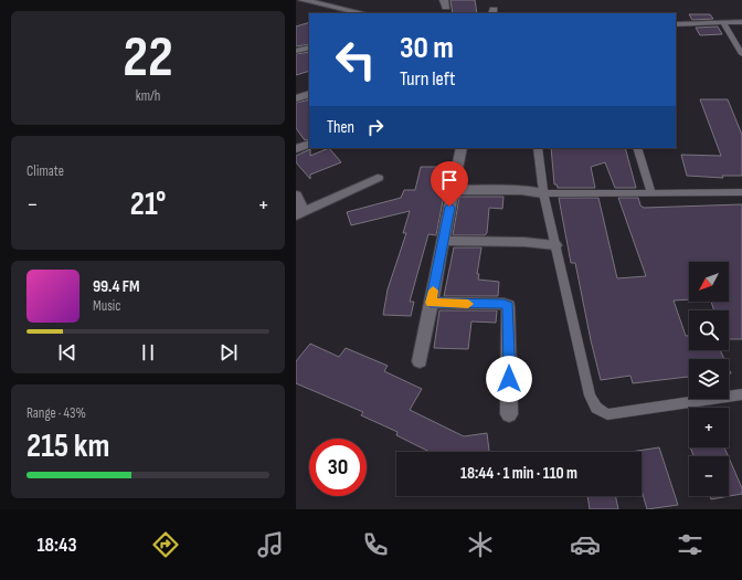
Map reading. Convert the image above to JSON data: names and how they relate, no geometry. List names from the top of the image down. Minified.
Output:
{"north":"bottom left","page":{"tile":[["22","km/h"],"Climate",["Range · 43%","215 km"]],"turn":["30 m","Turn left"],"then":"Then","heat":["−","21°","+"],"map_buttons":["+","−"],"song":["99.4 FM","Music"],"limit":"30","trip":"18:44 · 1 min · 110 m","tabs":"18:43"}}
